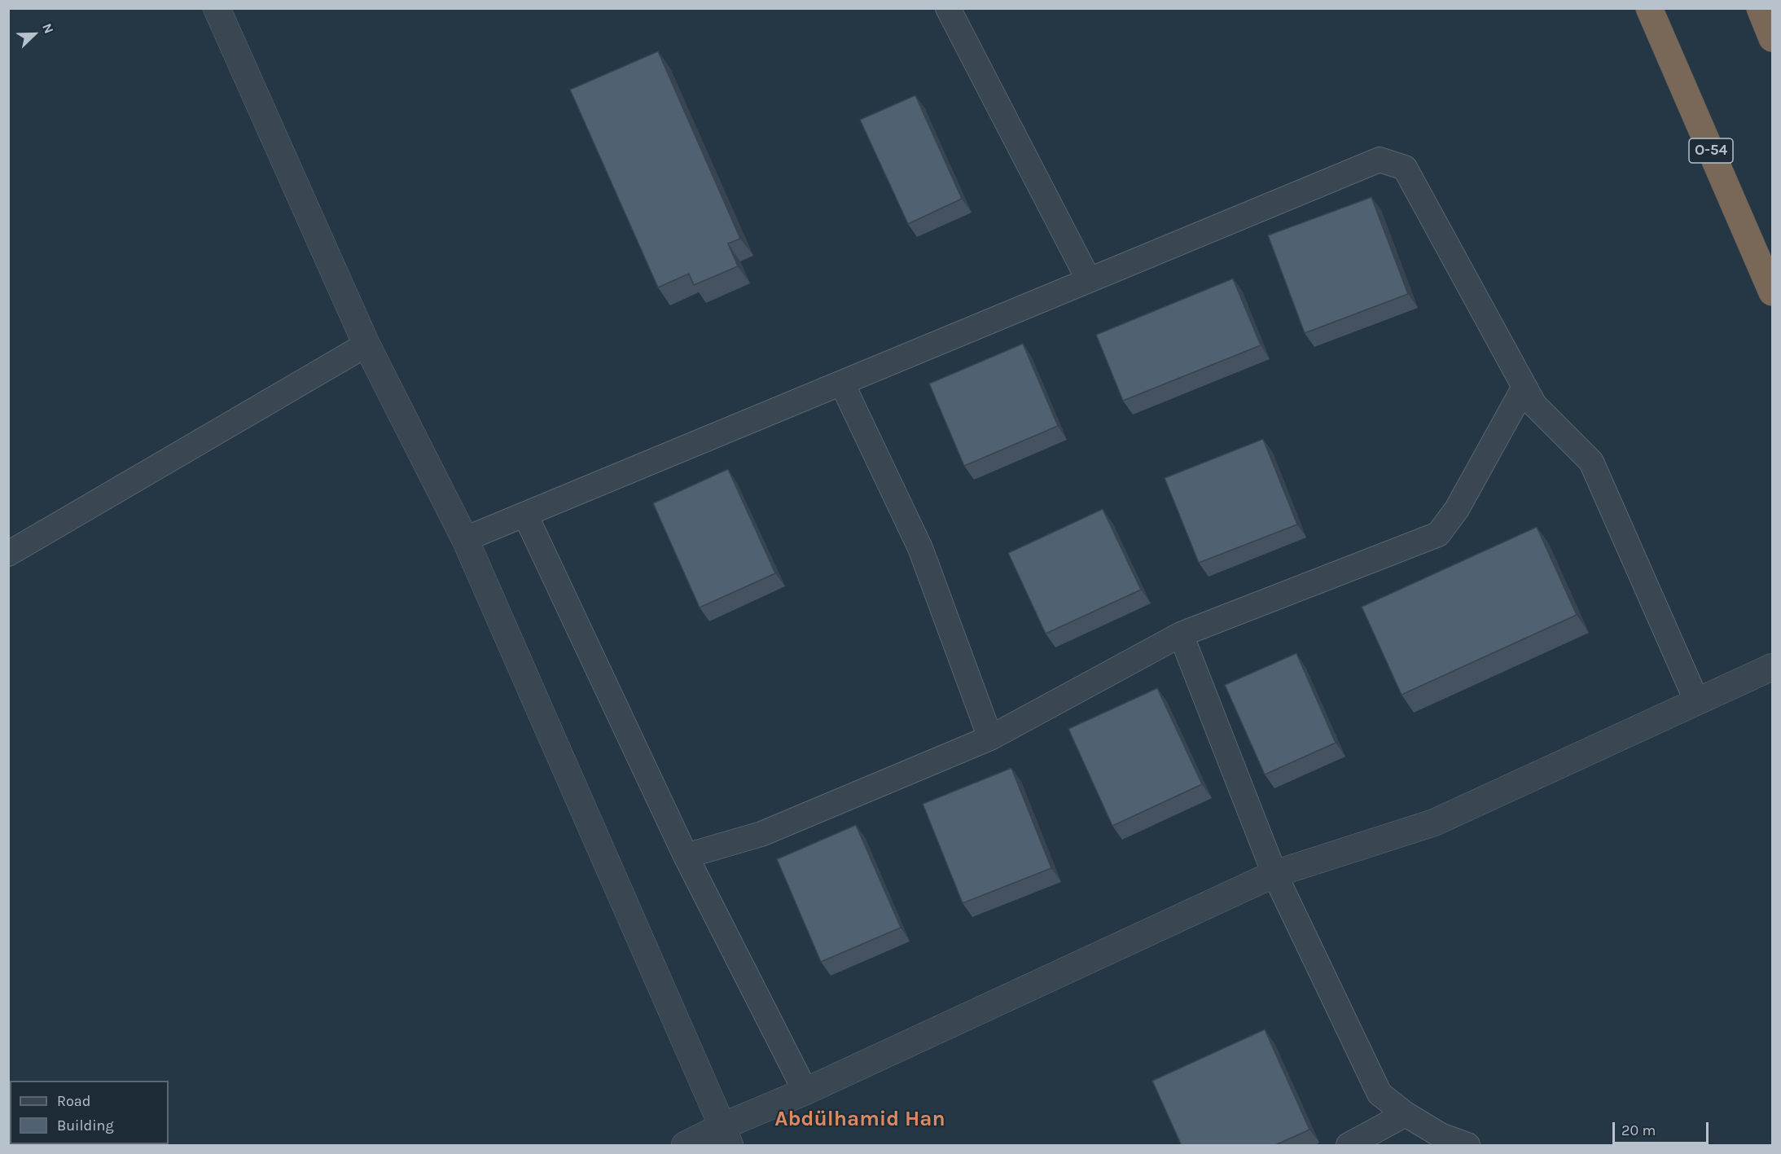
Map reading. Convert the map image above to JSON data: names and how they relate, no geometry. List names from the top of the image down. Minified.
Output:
{"streets":{"highway":["O-54"]},"districts":["Abdülhamid Han"],"legend":["Road","Building"],"scale_bar":"20 m","north":"top right"}
